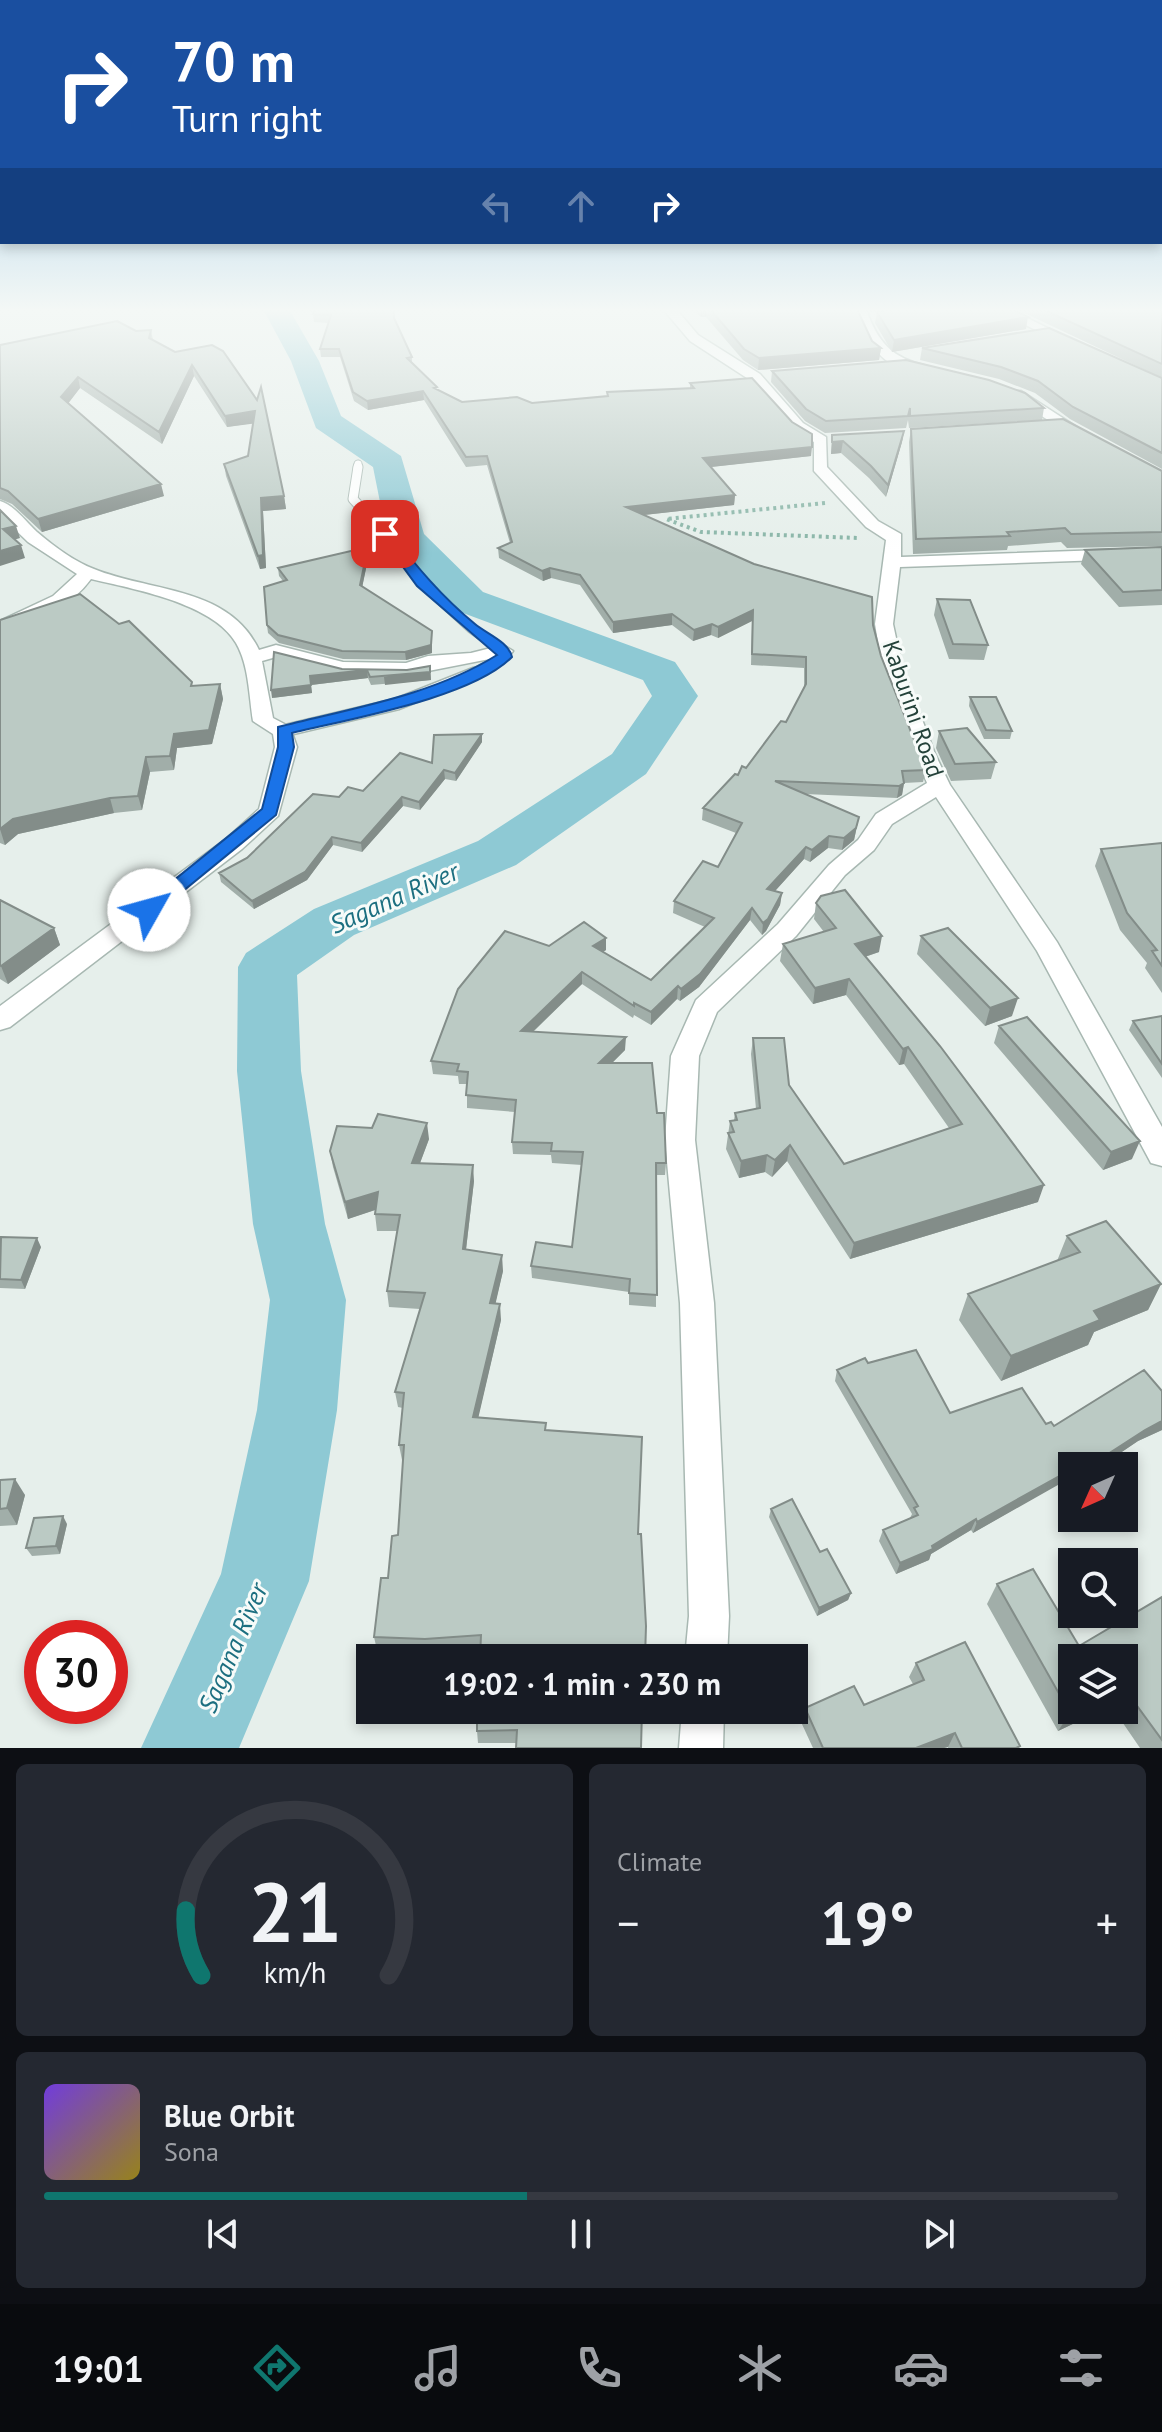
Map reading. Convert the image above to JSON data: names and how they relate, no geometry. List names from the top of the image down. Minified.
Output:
{"streets":{"street":["Kaburini Road"]},"water":["Sagana River"],"north":"bottom left","page":{"turn":["70 m","Turn right"],"limit":"30","trip":"19:02 · 1 min · 230 m","tile":"Climate","heat":["−","19°","+"],"song":["Blue Orbit","Sona"],"tabs":"19:01","gauge":["21","km/h"]}}
